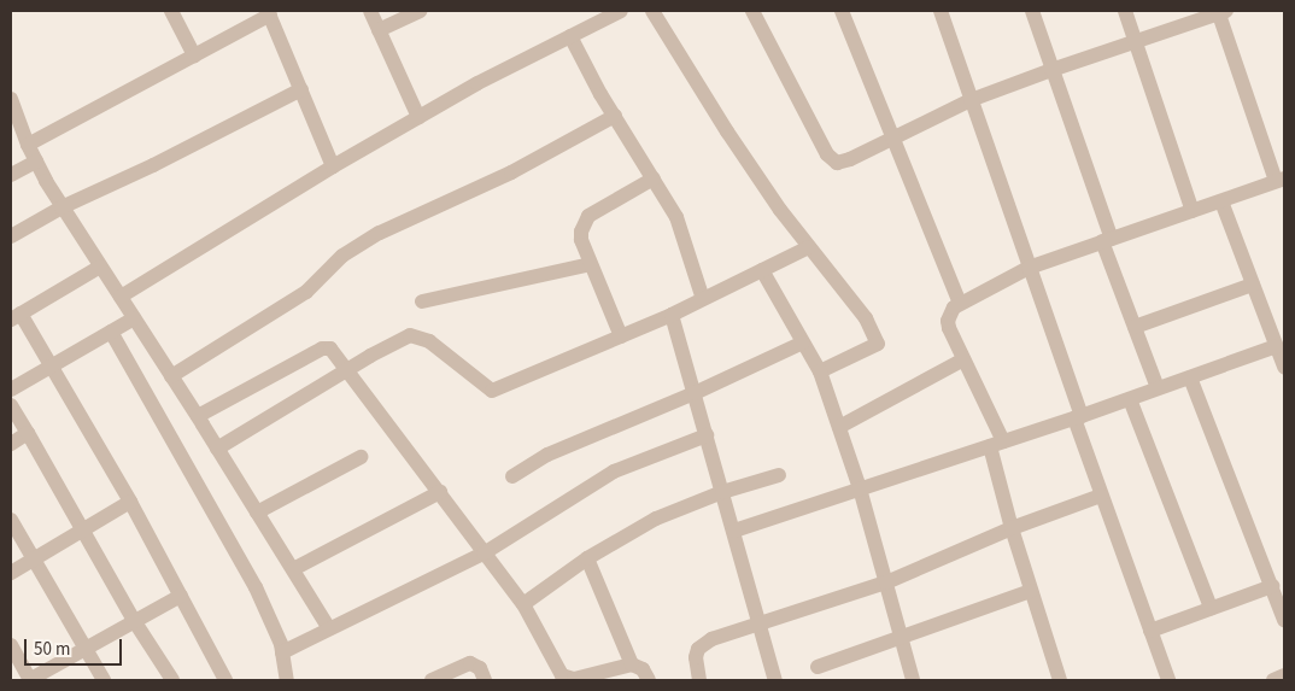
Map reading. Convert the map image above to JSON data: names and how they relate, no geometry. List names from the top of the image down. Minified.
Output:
{"scale_bar":"50 m"}
